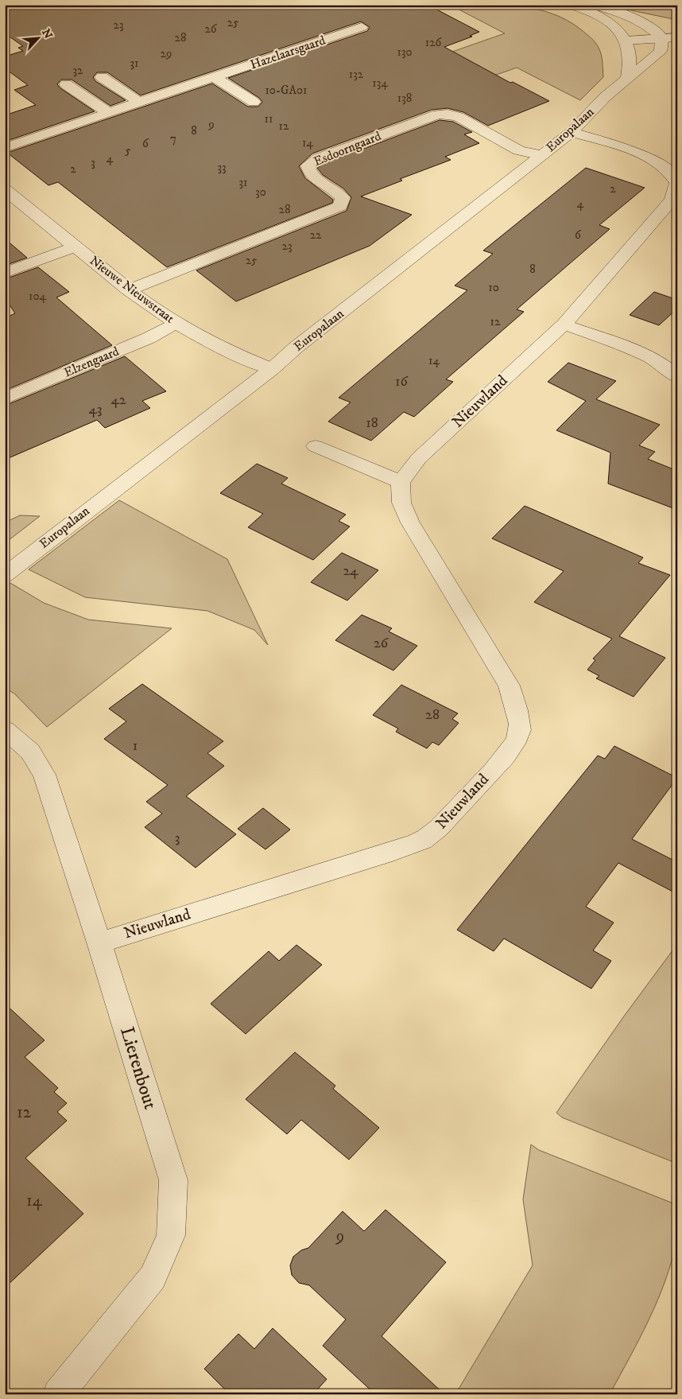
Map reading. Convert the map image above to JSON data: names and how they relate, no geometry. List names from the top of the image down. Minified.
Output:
{"streets":{"street":["Hazelaarsgaard","Europalaan","Esdoorngaard","Nieuwe Nieuwstraat","Elzengaard","Nieuwland","Lierenbout"]},"crossings":[["Europalaan","Esdoorngaard"],["Europalaan","Nieuwe Nieuwstraat"],["Europalaan","Nieuwland"],["Esdoorngaard","Nieuwe Nieuwstraat"],["Nieuwe Nieuwstraat","Elzengaard"],["Nieuwland","Lierenbout"]],"house_numbers":["25","23","26","28","126","130","29","31","32","132","134","10-GA01","138","11","9","12","8","7","14","6","5","4","3","33","2","31","2","30","4","28","22","6","23","25","8","10","104","12","14","16","42","43","18","24","26","28","1","3","12","14","9"],"north":"top right"}
